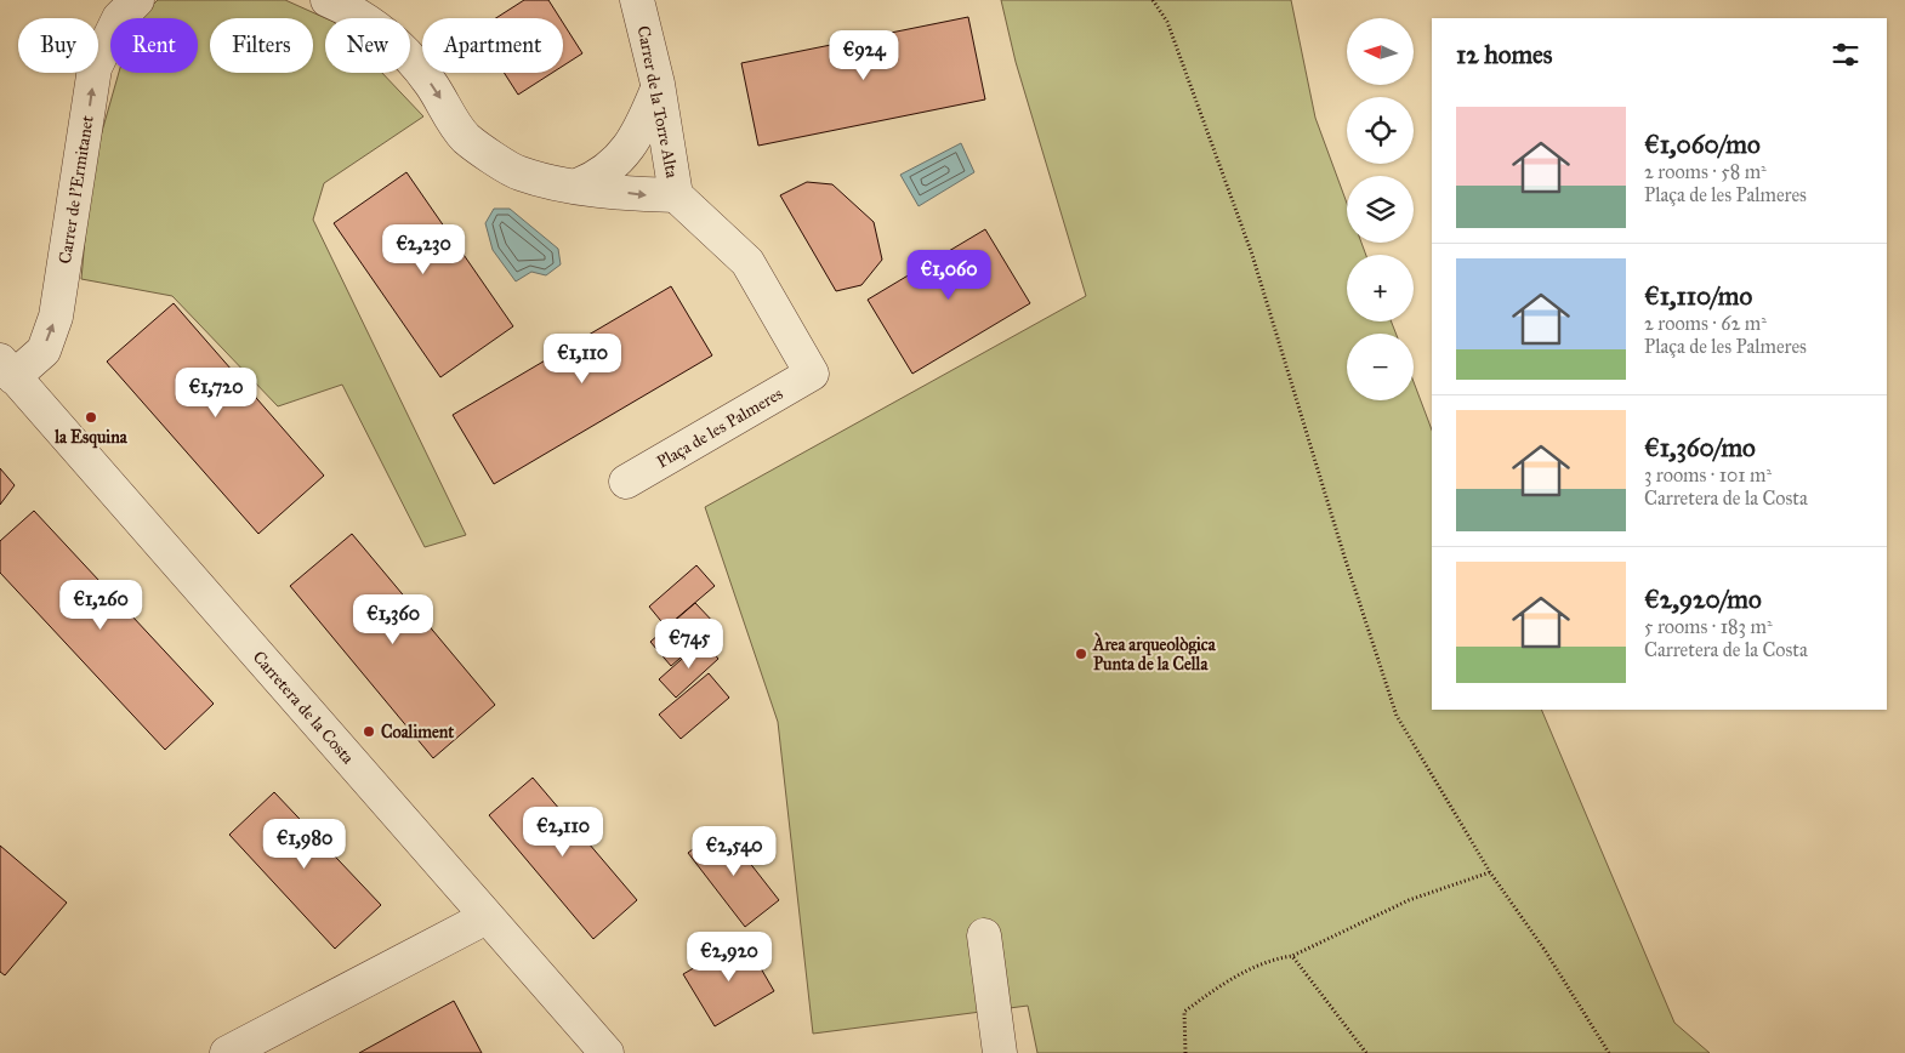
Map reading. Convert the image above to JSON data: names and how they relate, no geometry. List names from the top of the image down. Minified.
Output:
{"streets":{"street":["Carrer de la Torre Alta","Carrer de l'Ermitanet","Plaça de les Palmeres","Carretera de la Costa"]},"crossings":[["Carrer de la Torre Alta","Plaça de les Palmeres"],["Carrer de l'Ermitanet","Carretera de la Costa"]],"one_way":["Carrer de l'Ermitanet"],"places":["la Esquina","Àrea arqueològica Punta de la Cella","Coaliment"],"north":"left","page":{"map_buttons":["+","−"],"chip":["Buy","Rent","Filters","New","Apartment"],"heading":"12 homes","price":["€924","€2,230","€1,060","€1,110","€1,720","€1,260","€1,360","€745","€2,110","€1,980","€2,540","€2,920"],"list":[{"name":"€1,060/mo","note":"2 rooms · 58 m² · Plaça de les Palmeres"},{"name":"€1,110/mo","note":"2 rooms · 62 m² · Plaça de les Palmeres"},{"name":"€1,360/mo","note":"3 rooms · 101 m² · Carretera de la Costa"},{"name":"€2,920/mo","note":"5 rooms · 183 m² · Carretera de la Costa"}]}}
